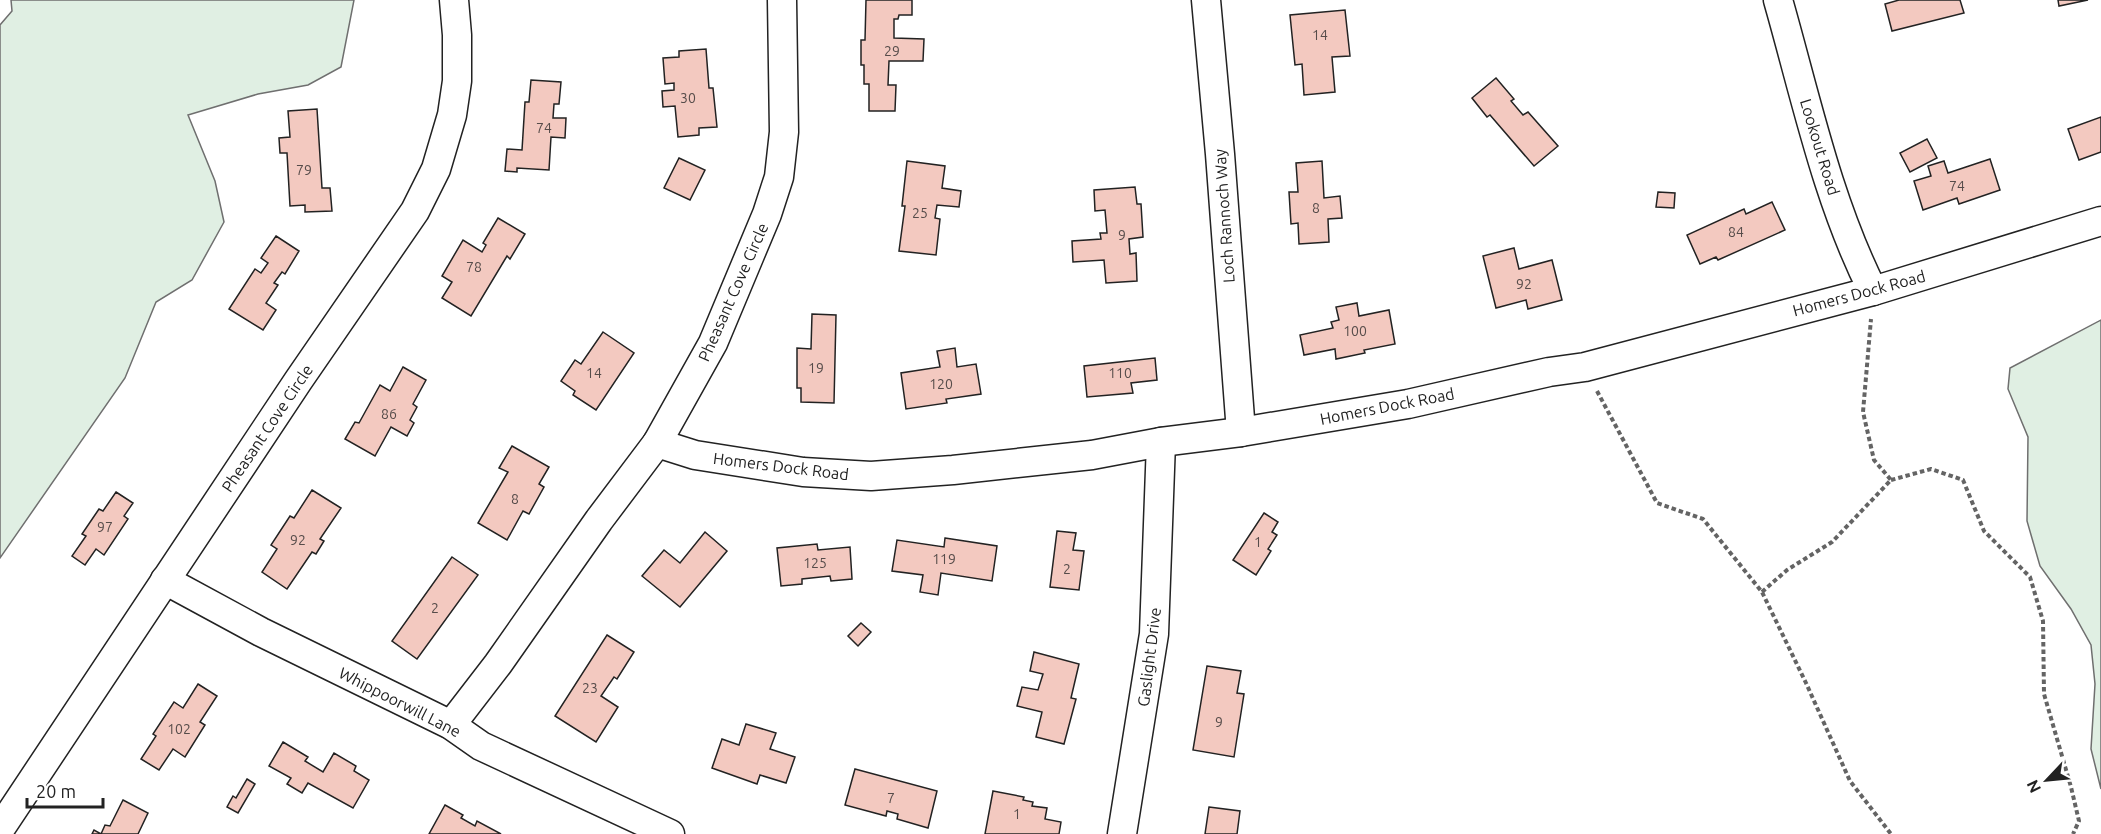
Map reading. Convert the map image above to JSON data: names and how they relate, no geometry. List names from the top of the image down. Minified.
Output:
{"streets":{"street":["Lookout Road","Loch Rannoch Way","Pheasant Cove Circle","Homers Dock Road","Gaslight Drive","Whippoorwill Lane"]},"crossings":[["Lookout Road","Homers Dock Road"],["Loch Rannoch Way","Homers Dock Road"],["Pheasant Cove Circle","Homers Dock Road"],["Pheasant Cove Circle","Whippoorwill Lane"],["Homers Dock Road","Gaslight Drive"]],"house_numbers":["14","29","30","74","79","74","8","25","84","9","78","92","100","19","14","110","120","86","8","97","92","1","119","125","2","2","23","9","102","7","1"],"scale_bar":"20 m","north":"bottom left"}
